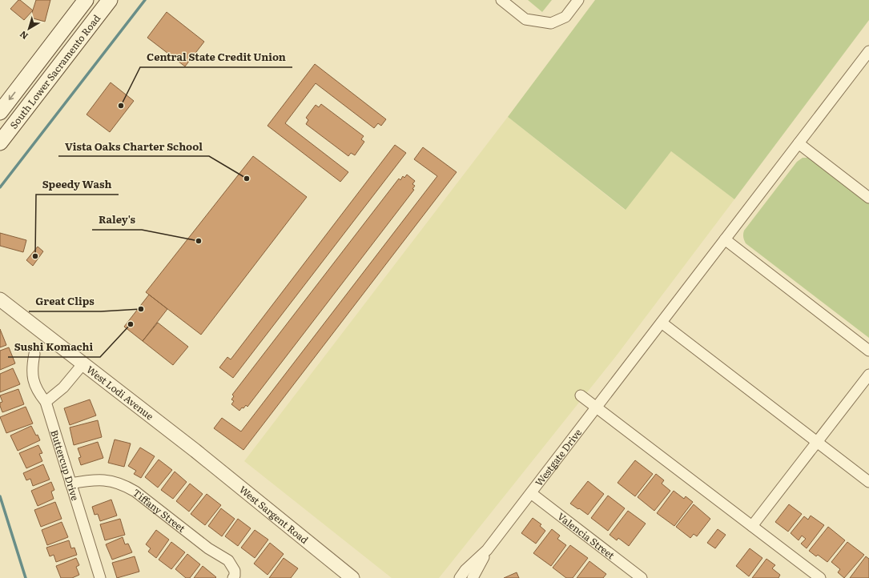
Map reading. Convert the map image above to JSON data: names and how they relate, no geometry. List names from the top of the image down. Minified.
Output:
{"streets":{"main road":["South Lower Sacramento Road"],"street":["West Lodi Avenue","Westgate Drive","Buttercup Drive","Tiffany Street","West Sargent Road","Valencia Street"]},"crossings":[["West Lodi Avenue","West Sargent Road"],["Westgate Drive","Valencia Street"],["Buttercup Drive","Tiffany Street"]],"places":["Central State Credit Union","Vista Oaks Charter School","Raley's","Speedy Wash","Great Clips","Sushi Komachi"],"north":"bottom left"}
